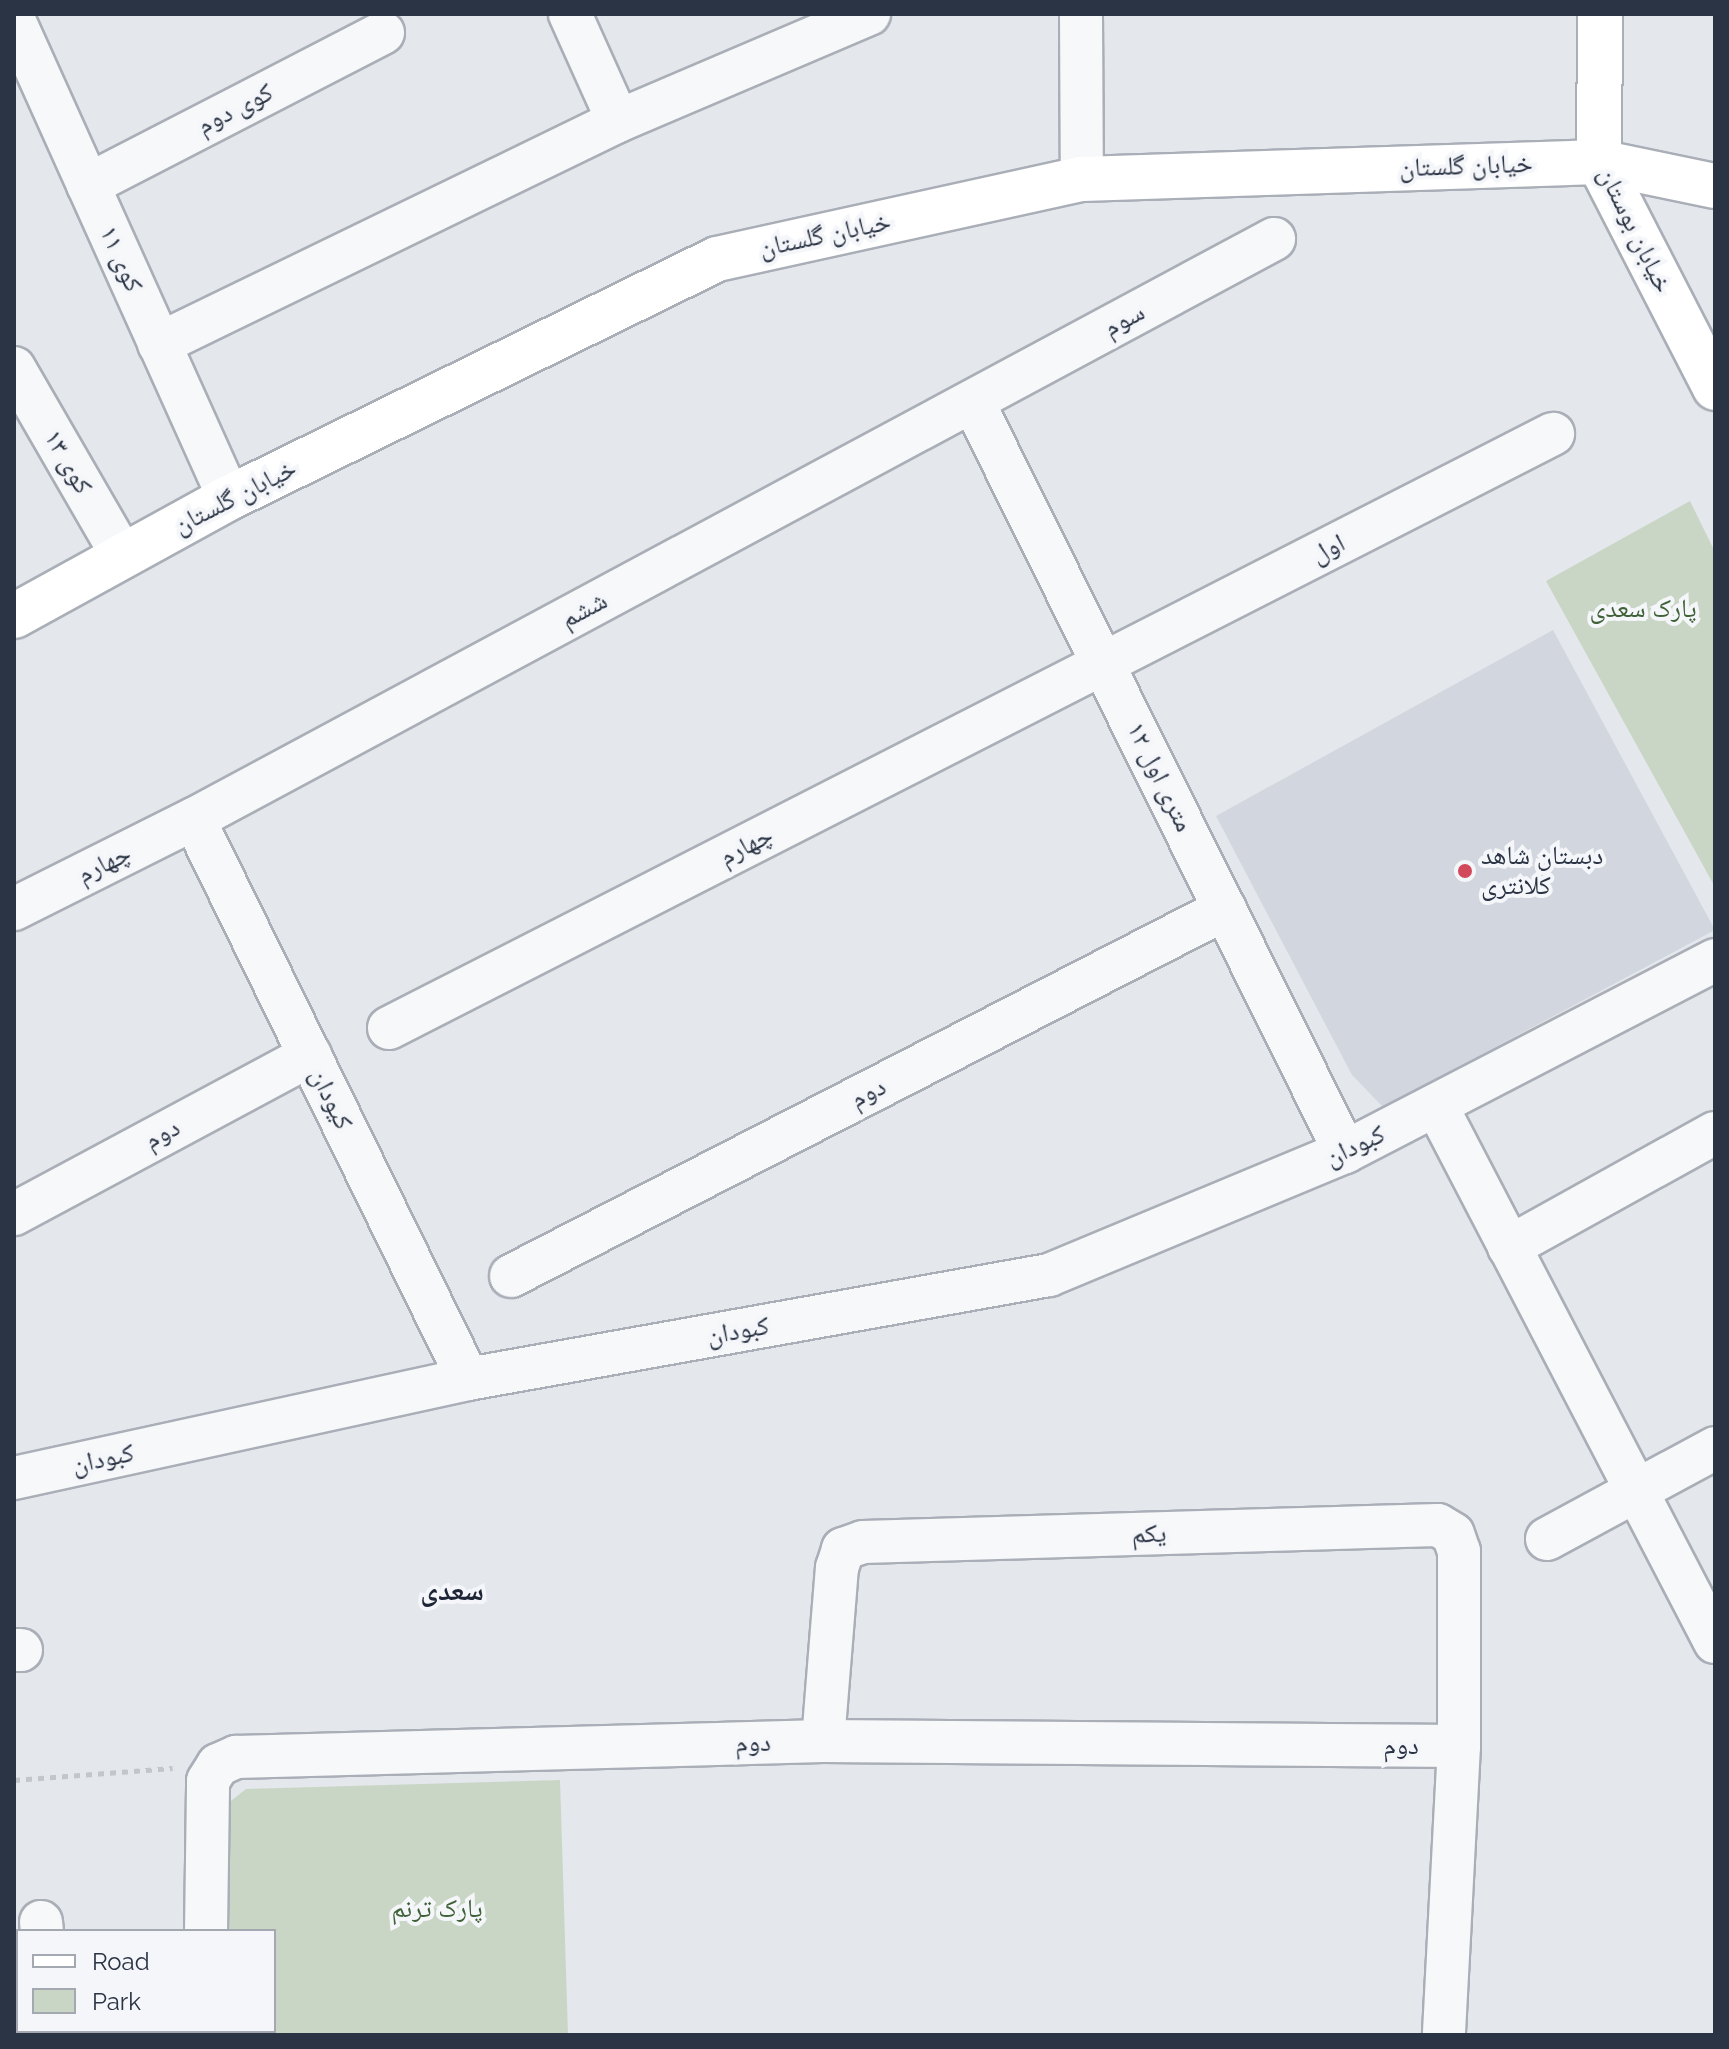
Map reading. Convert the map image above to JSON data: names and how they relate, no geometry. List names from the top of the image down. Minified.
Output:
{"streets":{"street":["کوی دوم","خیابان گلستان","خیابان بوستان","کوی ۱۱","سوم","کوی ۱۳","اول","ششم","۱۲ متری اول","چهارم","دوم","کیودان","کبودان","یکم"]},"crossings":[["کوی دوم","کوی ۱۱"],["خیابان گلستان","خیابان بوستان"],["خیابان گلستان","کوی ۱۱"],["خیابان گلستان","کوی ۱۳"],["سوم","ششم"],["سوم","۱۲ متری اول"],["اول","۱۲ متری اول"],["اول","چهارم"],["ششم","۱۲ متری اول"],["ششم","چهارم"],["ششم","کیودان"],["۱۲ متری اول","چهارم"],["۱۲ متری اول","دوم"],["۱۲ متری اول","کبودان"],["چهارم","کیودان"],["دوم","کیودان"],["دوم","یکم"],["کیودان","کبودان"]],"districts":["سعدی"],"parks":["پارک سعدی","پارک ترنم"],"places":["دبستان شاهد کلانتری"],"legend":["Road","Park"]}
